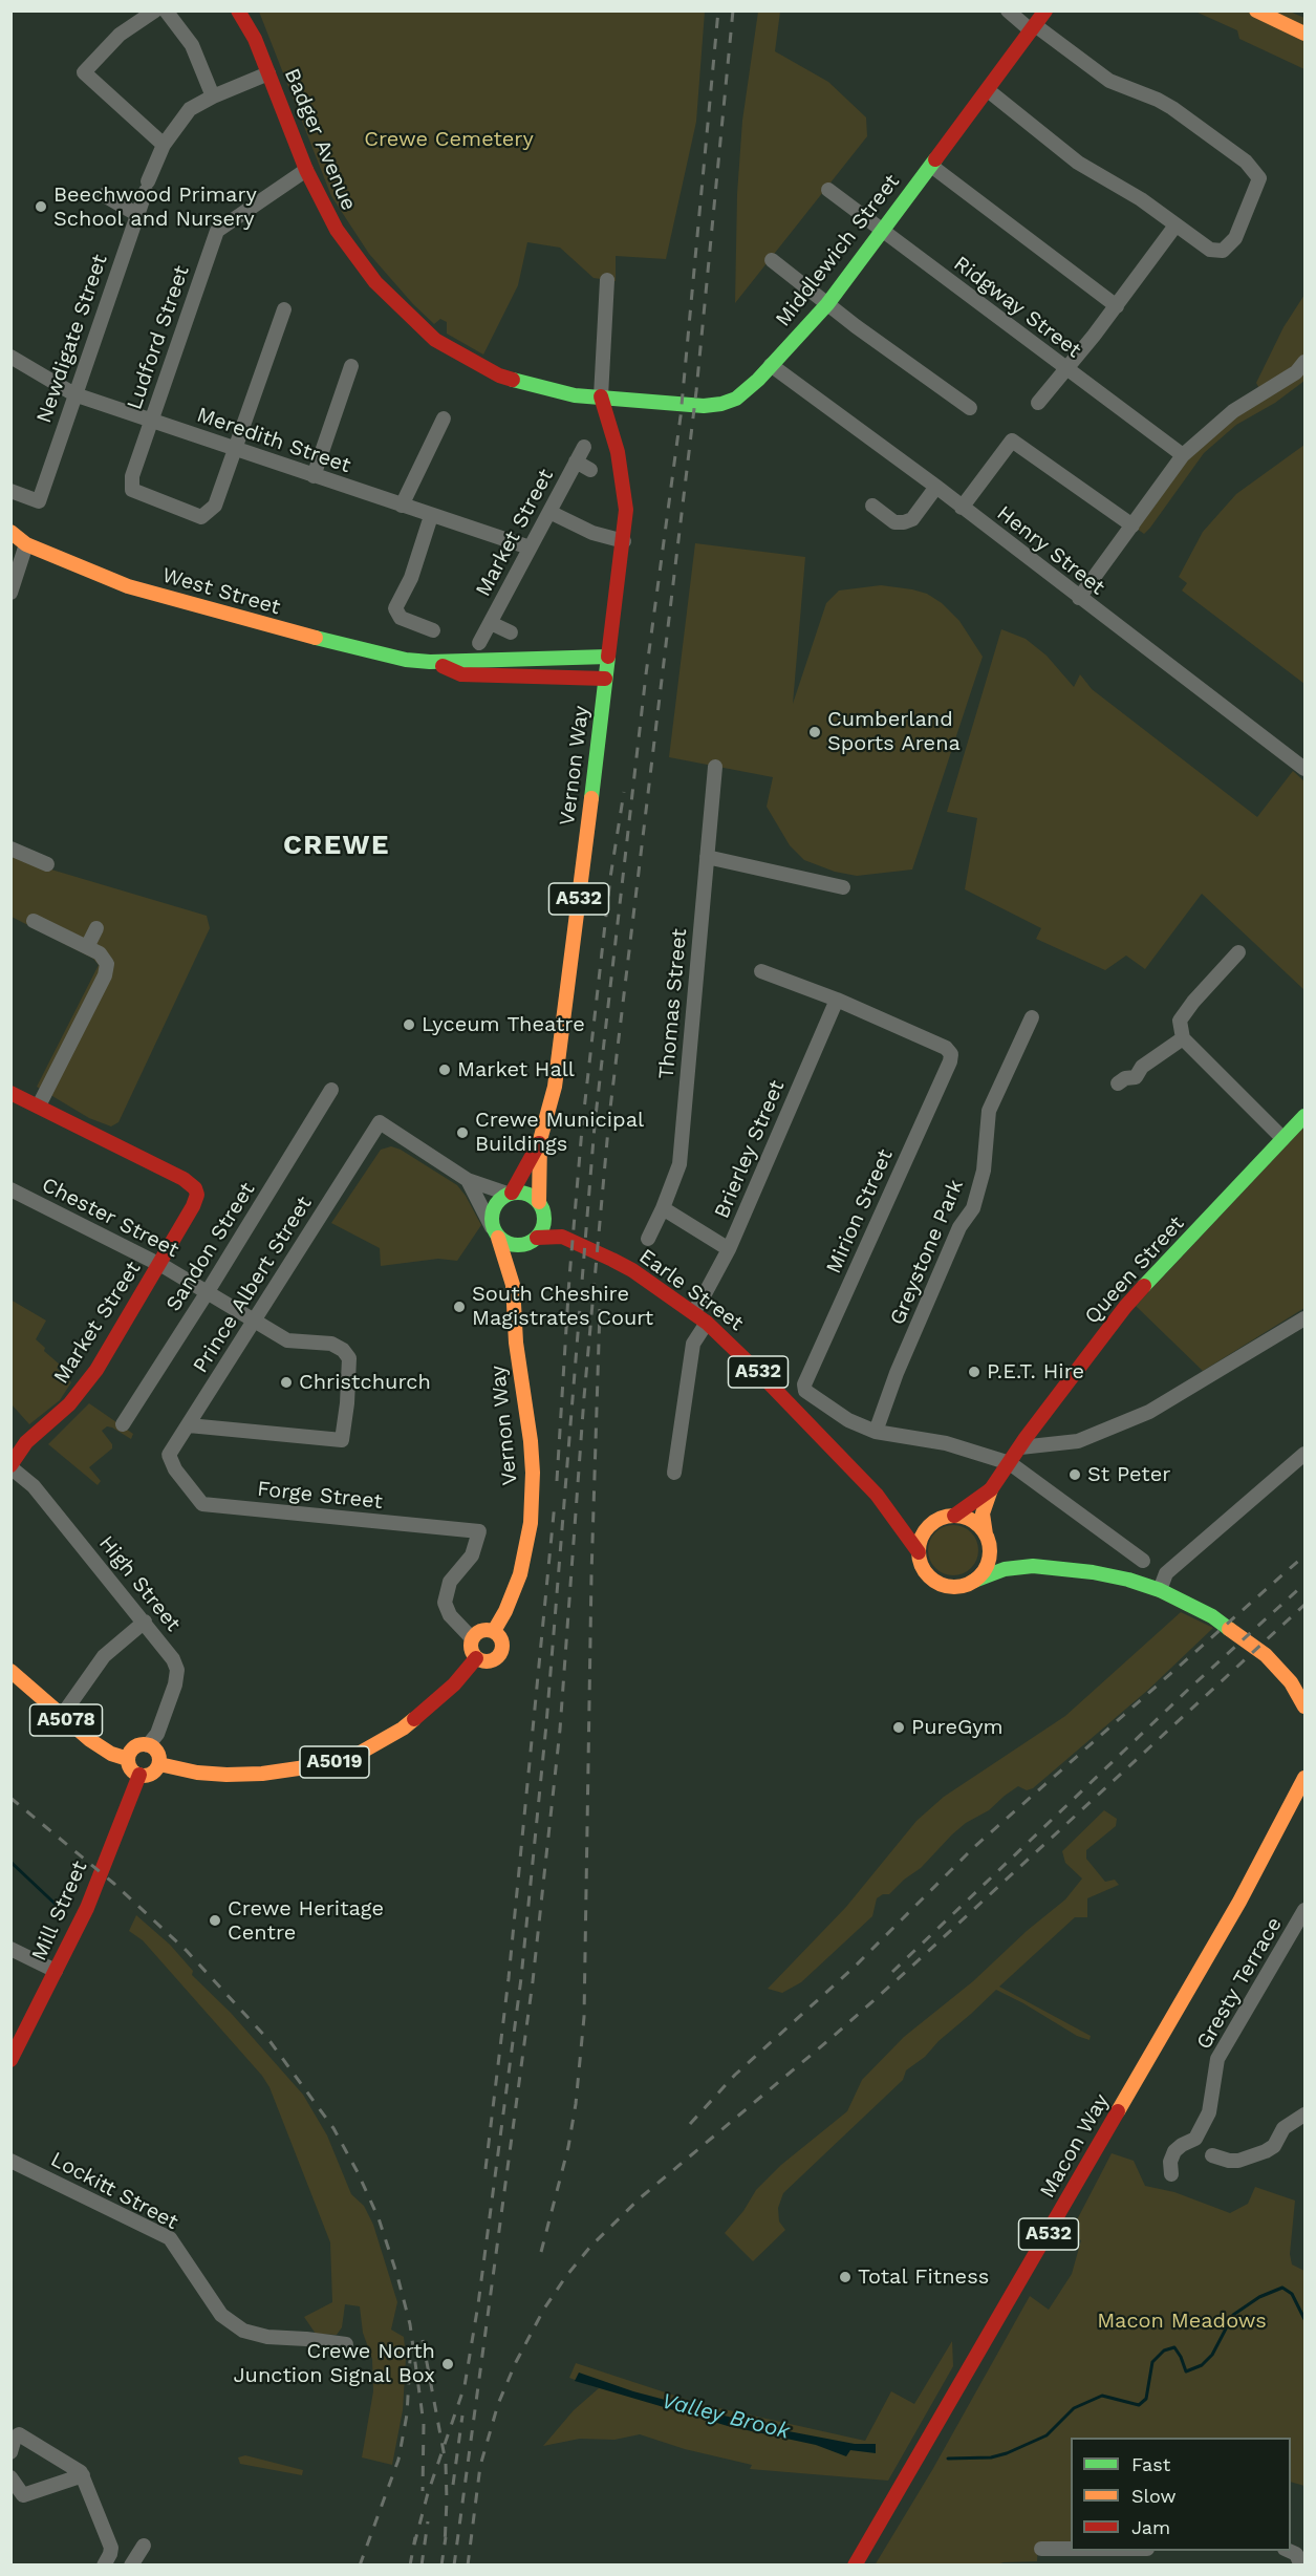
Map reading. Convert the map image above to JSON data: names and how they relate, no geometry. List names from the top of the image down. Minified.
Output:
{"streets":{"main road":["Badger Avenue","Middlewich Street","Market Street","West Street","Vernon Way","A532","Queen Street","Earle Street","A5078","A5019","Mill Street","Macon Way"],"street":["Ridgway Street","Ludford Street","Newdigate Street","Meredith Street","Henry Street","Thomas Street","Brierley Street","Mirion Street","Chester Street","Sandon Street","Greystone Park","Prince Albert Street","Forge Street","High Street","Gresty Terrace","Lockitt Street"]},"crossings":[["Badger Avenue","Middlewich Street"],["Badger Avenue","Ludford Street"],["Badger Avenue","Newdigate Street"],["Badger Avenue","Vernon Way"],["Middlewich Street","Ridgway Street"],["Middlewich Street","Henry Street"],["Middlewich Street","Vernon Way"],["Ludford Street","Meredith Street"],["Newdigate Street","Meredith Street"],["Meredith Street","Market Street"],["Market Street","Chester Street"],["Market Street","High Street"],["West Street","Vernon Way"],["Vernon Way","Earle Street"],["Vernon Way","Forge Street"],["Vernon Way","A5019"],["Brierley Street","Mirion Street"],["Brierley Street","Earle Street"],["Mirion Street","Greystone Park"],["Chester Street","Sandon Street"],["Chester Street","Prince Albert Street"],["Prince Albert Street","Forge Street"],["Forge Street","A5019"],["High Street","A5078"],["High Street","A5019"],["High Street","Mill Street"],["A5078","A5019"],["A5078","Mill Street"],["A5019","Mill Street"]],"districts":["CREWE"],"water":["Valley Brook"],"parks":["Crewe Cemetery","Macon Meadows"],"places":["Beechwood Primary School and Nursery","Cumberland Sports Arena","Lyceum Theatre","Market Hall","Crewe Municipal Buildings","South Cheshire Magistrates Court","P.E.T. Hire","Christchurch","St Peter","PureGym","Crewe Heritage Centre","Total Fitness","Crewe North Junction Signal Box"],"legend":["Fast","Slow","Jam"]}
